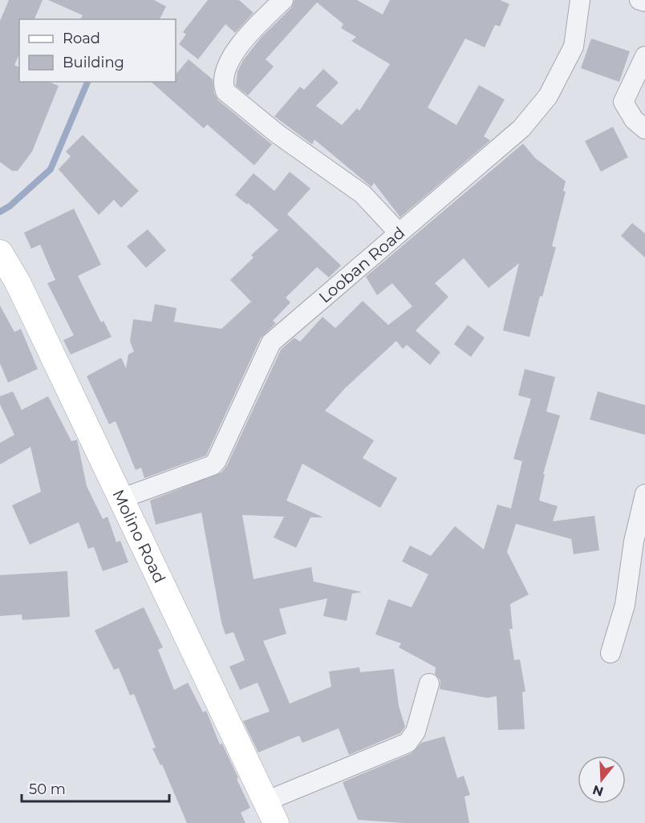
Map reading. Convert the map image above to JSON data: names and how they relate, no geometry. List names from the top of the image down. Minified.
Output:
{"streets":{"main road":["Molino Road"],"street":["Looban Road"]},"crossings":[["Looban Road","Molino Road"]],"legend":["Road","Building"],"scale_bar":"50 m","north":"bottom"}
